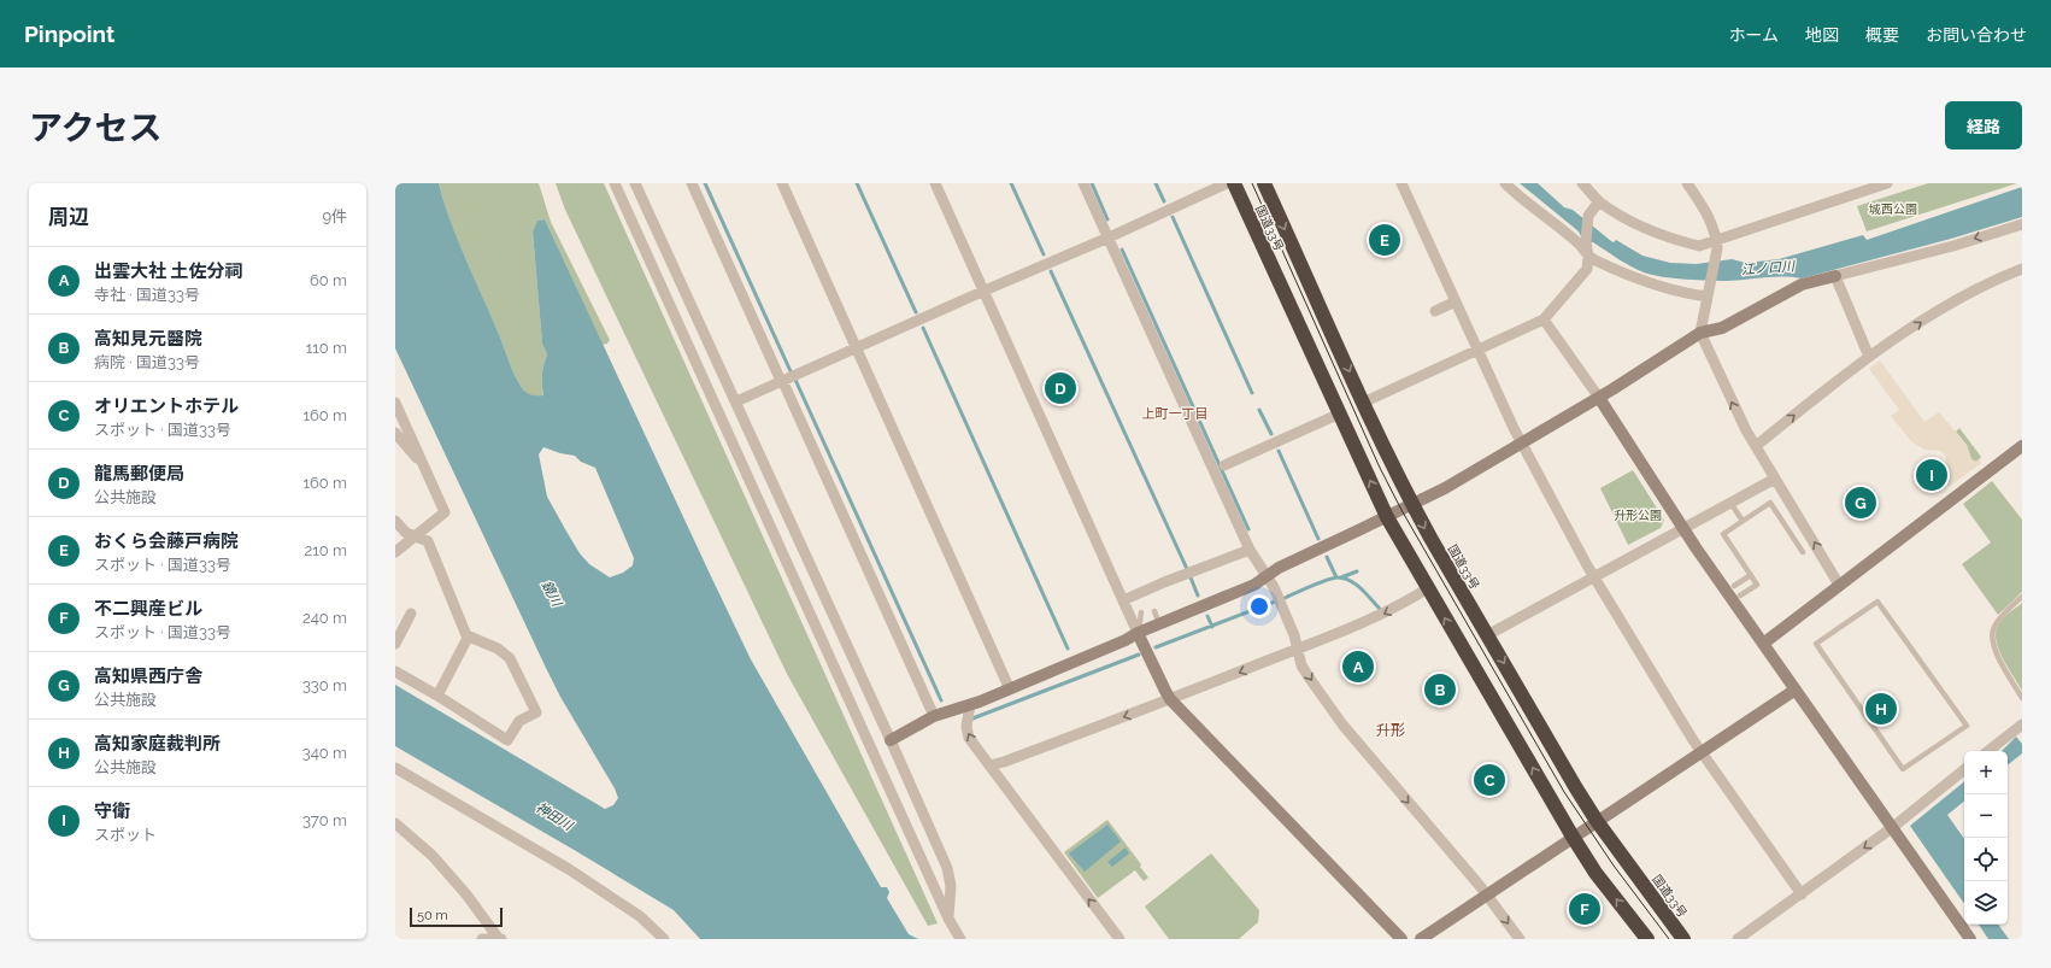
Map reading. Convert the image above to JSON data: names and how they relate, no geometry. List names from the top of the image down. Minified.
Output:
{"streets":{"highway":["国道33号"]},"districts":["上町一丁目","升形"],"water":["江ノ口川","鏡川","神田川"],"parks":["城西公園","升形公園"],"scale_bar":"50 m","page":{"header":"Pinpoint","nav":["ホーム","地図","概要","お問い合わせ"],"title":"アクセス","buttons":"経路","heading":["周辺","9件"],"pins":["E","D","I","G","A","B","H","C","F"],"list":[{"mark":"A","name":"出雲大社 土佐分祠","note":"寺社 · 国道33号","value":"60 m"},{"mark":"B","name":"高知見元醫院","note":"病院 · 国道33号","value":"110 m"},{"mark":"C","name":"オリエントホテル","note":"スポット · 国道33号","value":"160 m"},{"mark":"D","name":"龍馬郵便局","note":"公共施設","value":"160 m"},{"mark":"E","name":"おくら会藤戸病院","note":"スポット · 国道33号","value":"210 m"},{"mark":"F","name":"不二興産ビル","note":"スポット · 国道33号","value":"240 m"},{"mark":"G","name":"高知県西庁舎","note":"公共施設","value":"330 m"},{"mark":"H","name":"高知家庭裁判所","note":"公共施設","value":"340 m"},{"mark":"I","name":"守衛","note":"スポット","value":"370 m"}],"map_buttons":["+","−"],"scale":"50 m"}}
